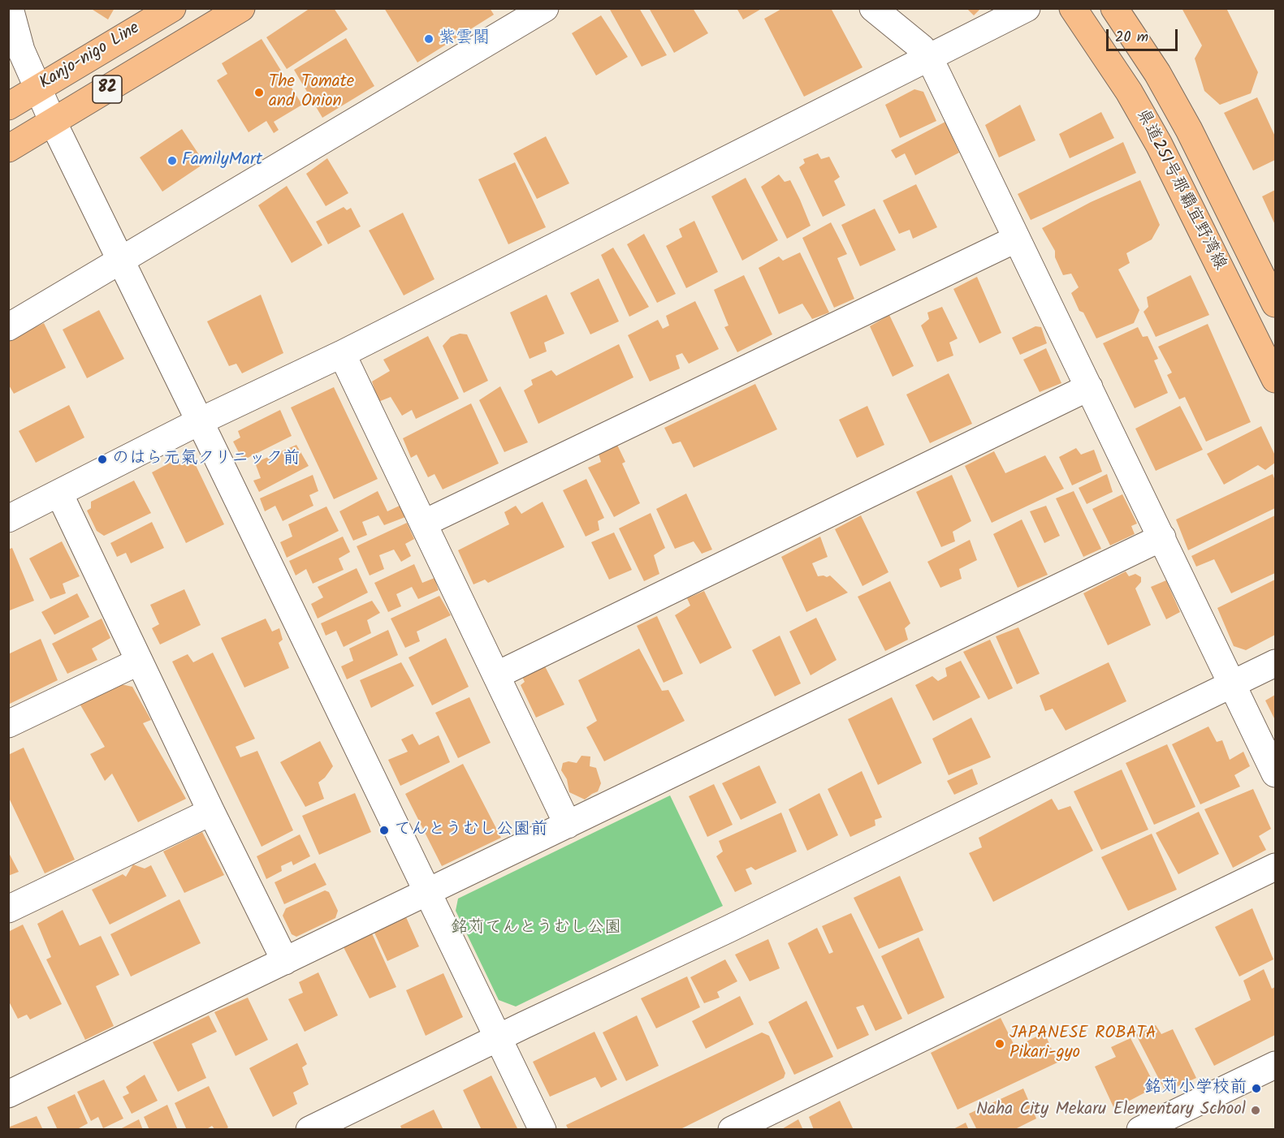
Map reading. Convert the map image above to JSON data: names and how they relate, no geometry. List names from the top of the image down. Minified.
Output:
{"streets":{"main road":["Kanjo-nigo Line","82","県道251号那覇宜野湾線"]},"parks":["銘苅てんとうむし公園"],"places":["紫雲閣","The Tomate and Onion","FamilyMart","のはら元氣クリニック前","てんとうむし公園前","JAPANESE ROBATA Pikari-gyo","銘苅小学校前","Naha City Mekaru Elementary School"],"scale_bar":"20 m"}
